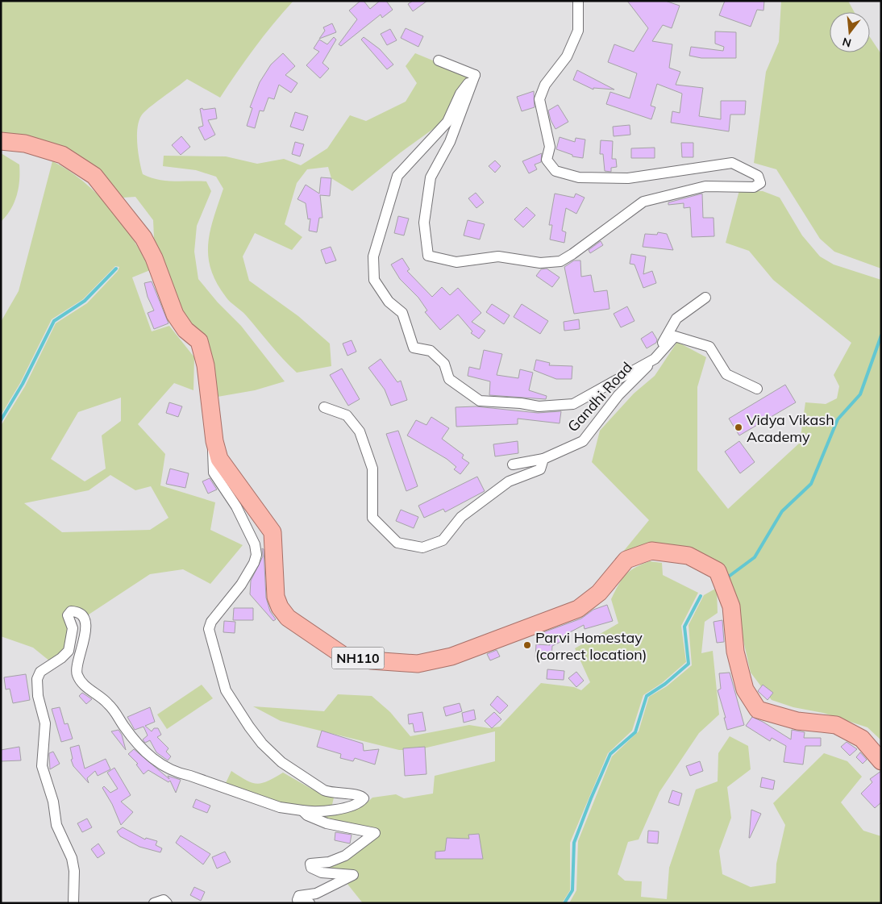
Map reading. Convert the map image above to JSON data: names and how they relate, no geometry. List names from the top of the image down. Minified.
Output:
{"streets":{"highway":["NH110"],"street":["Gandhi Road"]},"places":["Vidya Vikash Academy","Parvi Homestay (correct location)"],"north":"bottom"}
